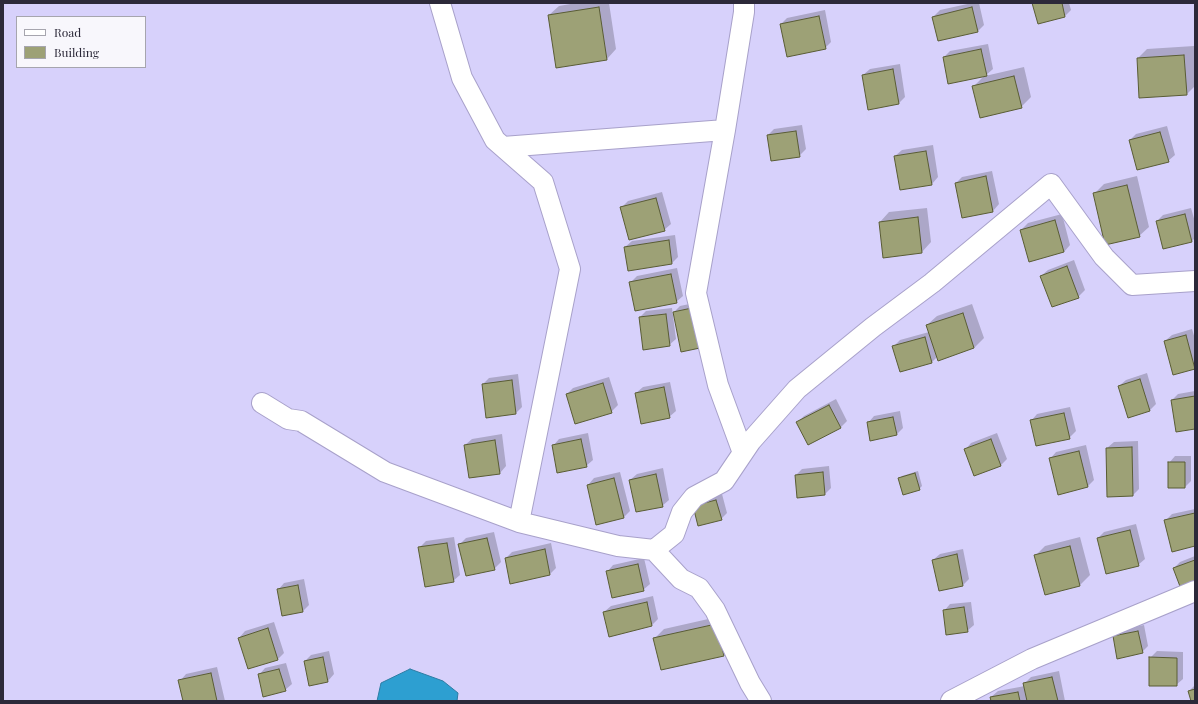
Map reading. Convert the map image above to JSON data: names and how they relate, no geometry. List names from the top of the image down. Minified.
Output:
{"legend":["Road","Building"]}
